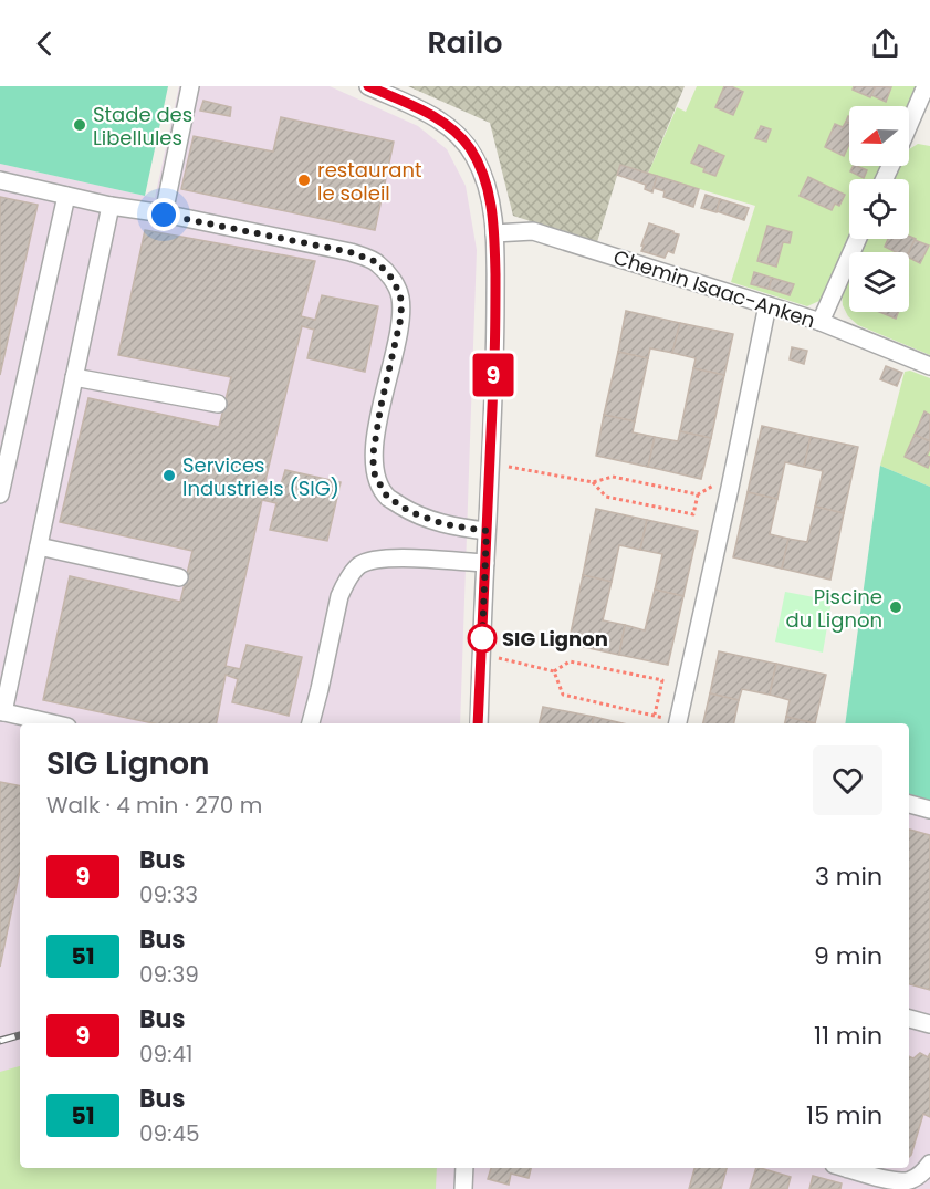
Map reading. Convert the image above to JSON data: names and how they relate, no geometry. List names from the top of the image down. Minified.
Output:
{"streets":{"street":["Chemin Isaac-Anken"]},"places":["Stade des Libellules","restaurant le soleil","Services Industriels (SIG)","Piscine du Lignon","SIG Lignon"],"lines":["bus line 9"],"north":"left","page":{"header":"Railo","on_map":"9","heading":["SIG Lignon","Walk · 4 min · 270 m"],"list":[{"mark":"9","name":"Bus","note":"09:33","value":"3 min"},{"mark":"51","name":"Bus","note":"09:39","value":"9 min"},{"mark":"9","name":"Bus","note":"09:41","value":"11 min"},{"mark":"51","name":"Bus","note":"09:45","value":"15 min"}]}}
